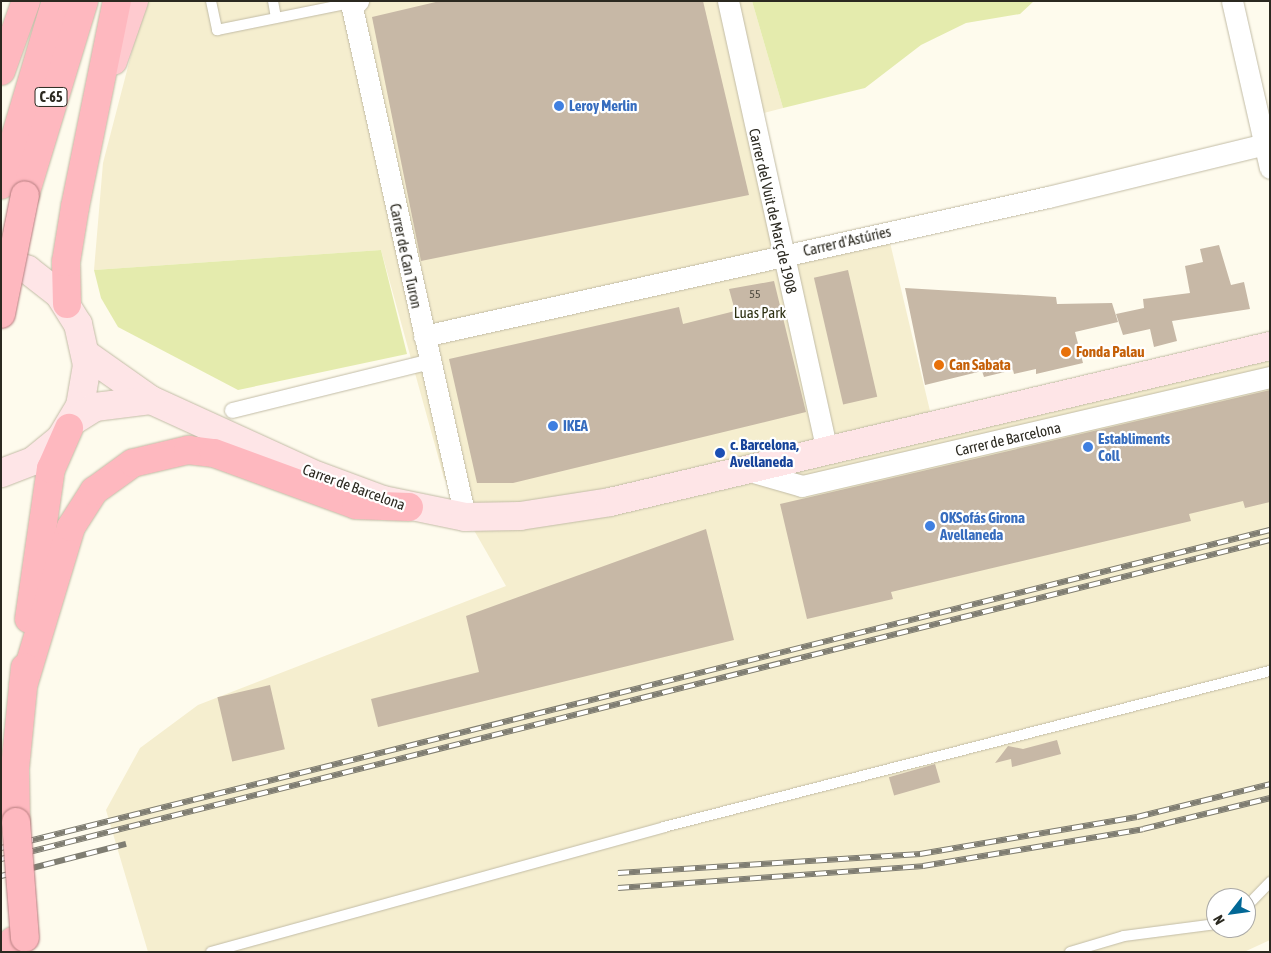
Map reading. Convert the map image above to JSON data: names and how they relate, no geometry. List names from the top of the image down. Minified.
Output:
{"streets":{"highway":["C-65"],"main road":["Carrer de Barcelona"],"street":["Carrer del Vuit de Març de 1908","Carrer d'Astúries","Carrer de Can Turon"]},"crossings":[["Carrer del Vuit de Març de 1908","Carrer d'Astúries"],["Carrer del Vuit de Març de 1908","Carrer de Barcelona"],["Carrer d'Astúries","Carrer de Can Turon"],["Carrer de Can Turon","Carrer de Barcelona"]],"parks":["Luas Park"],"places":["Leroy Merlin","Fonda Palau","Can Sabata","IKEA","Establiments Coll","c. Barcelona, Avellaneda","OKSofás Girona Avellaneda"],"house_numbers":["55"],"north":"bottom left"}
